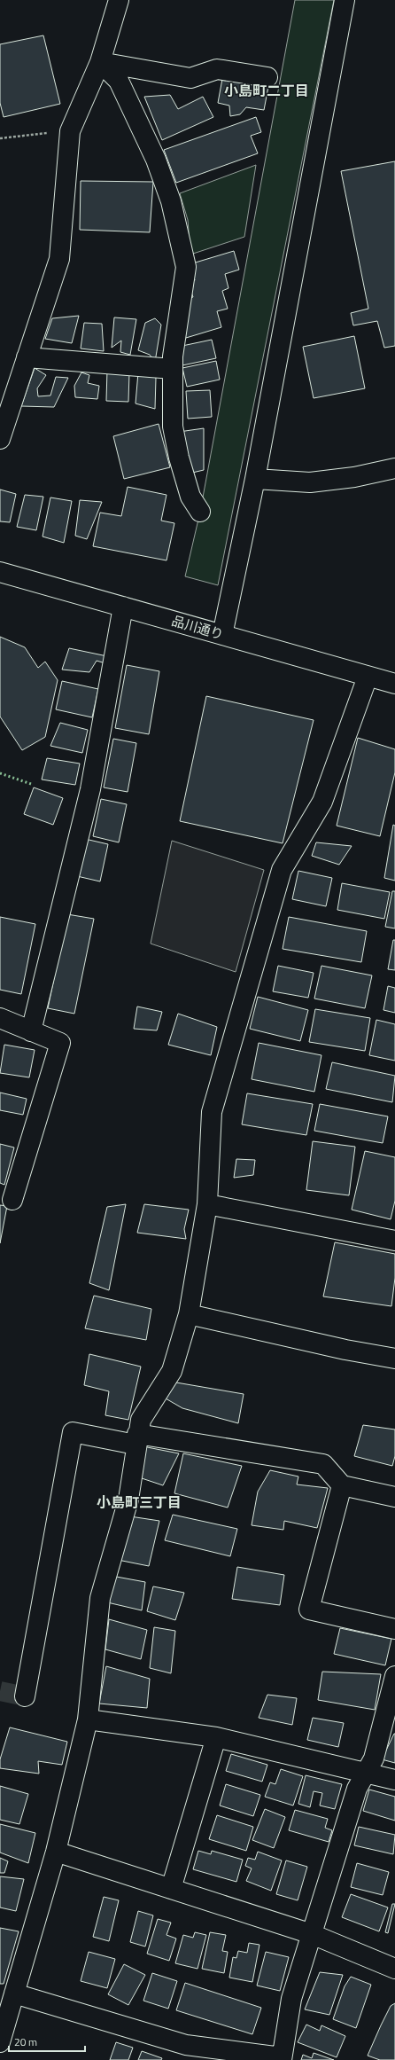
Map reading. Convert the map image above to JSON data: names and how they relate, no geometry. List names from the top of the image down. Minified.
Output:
{"streets":{"street":["品川通り"]},"districts":["小島町二丁目","小島町三丁目"],"scale_bar":"20 m"}
